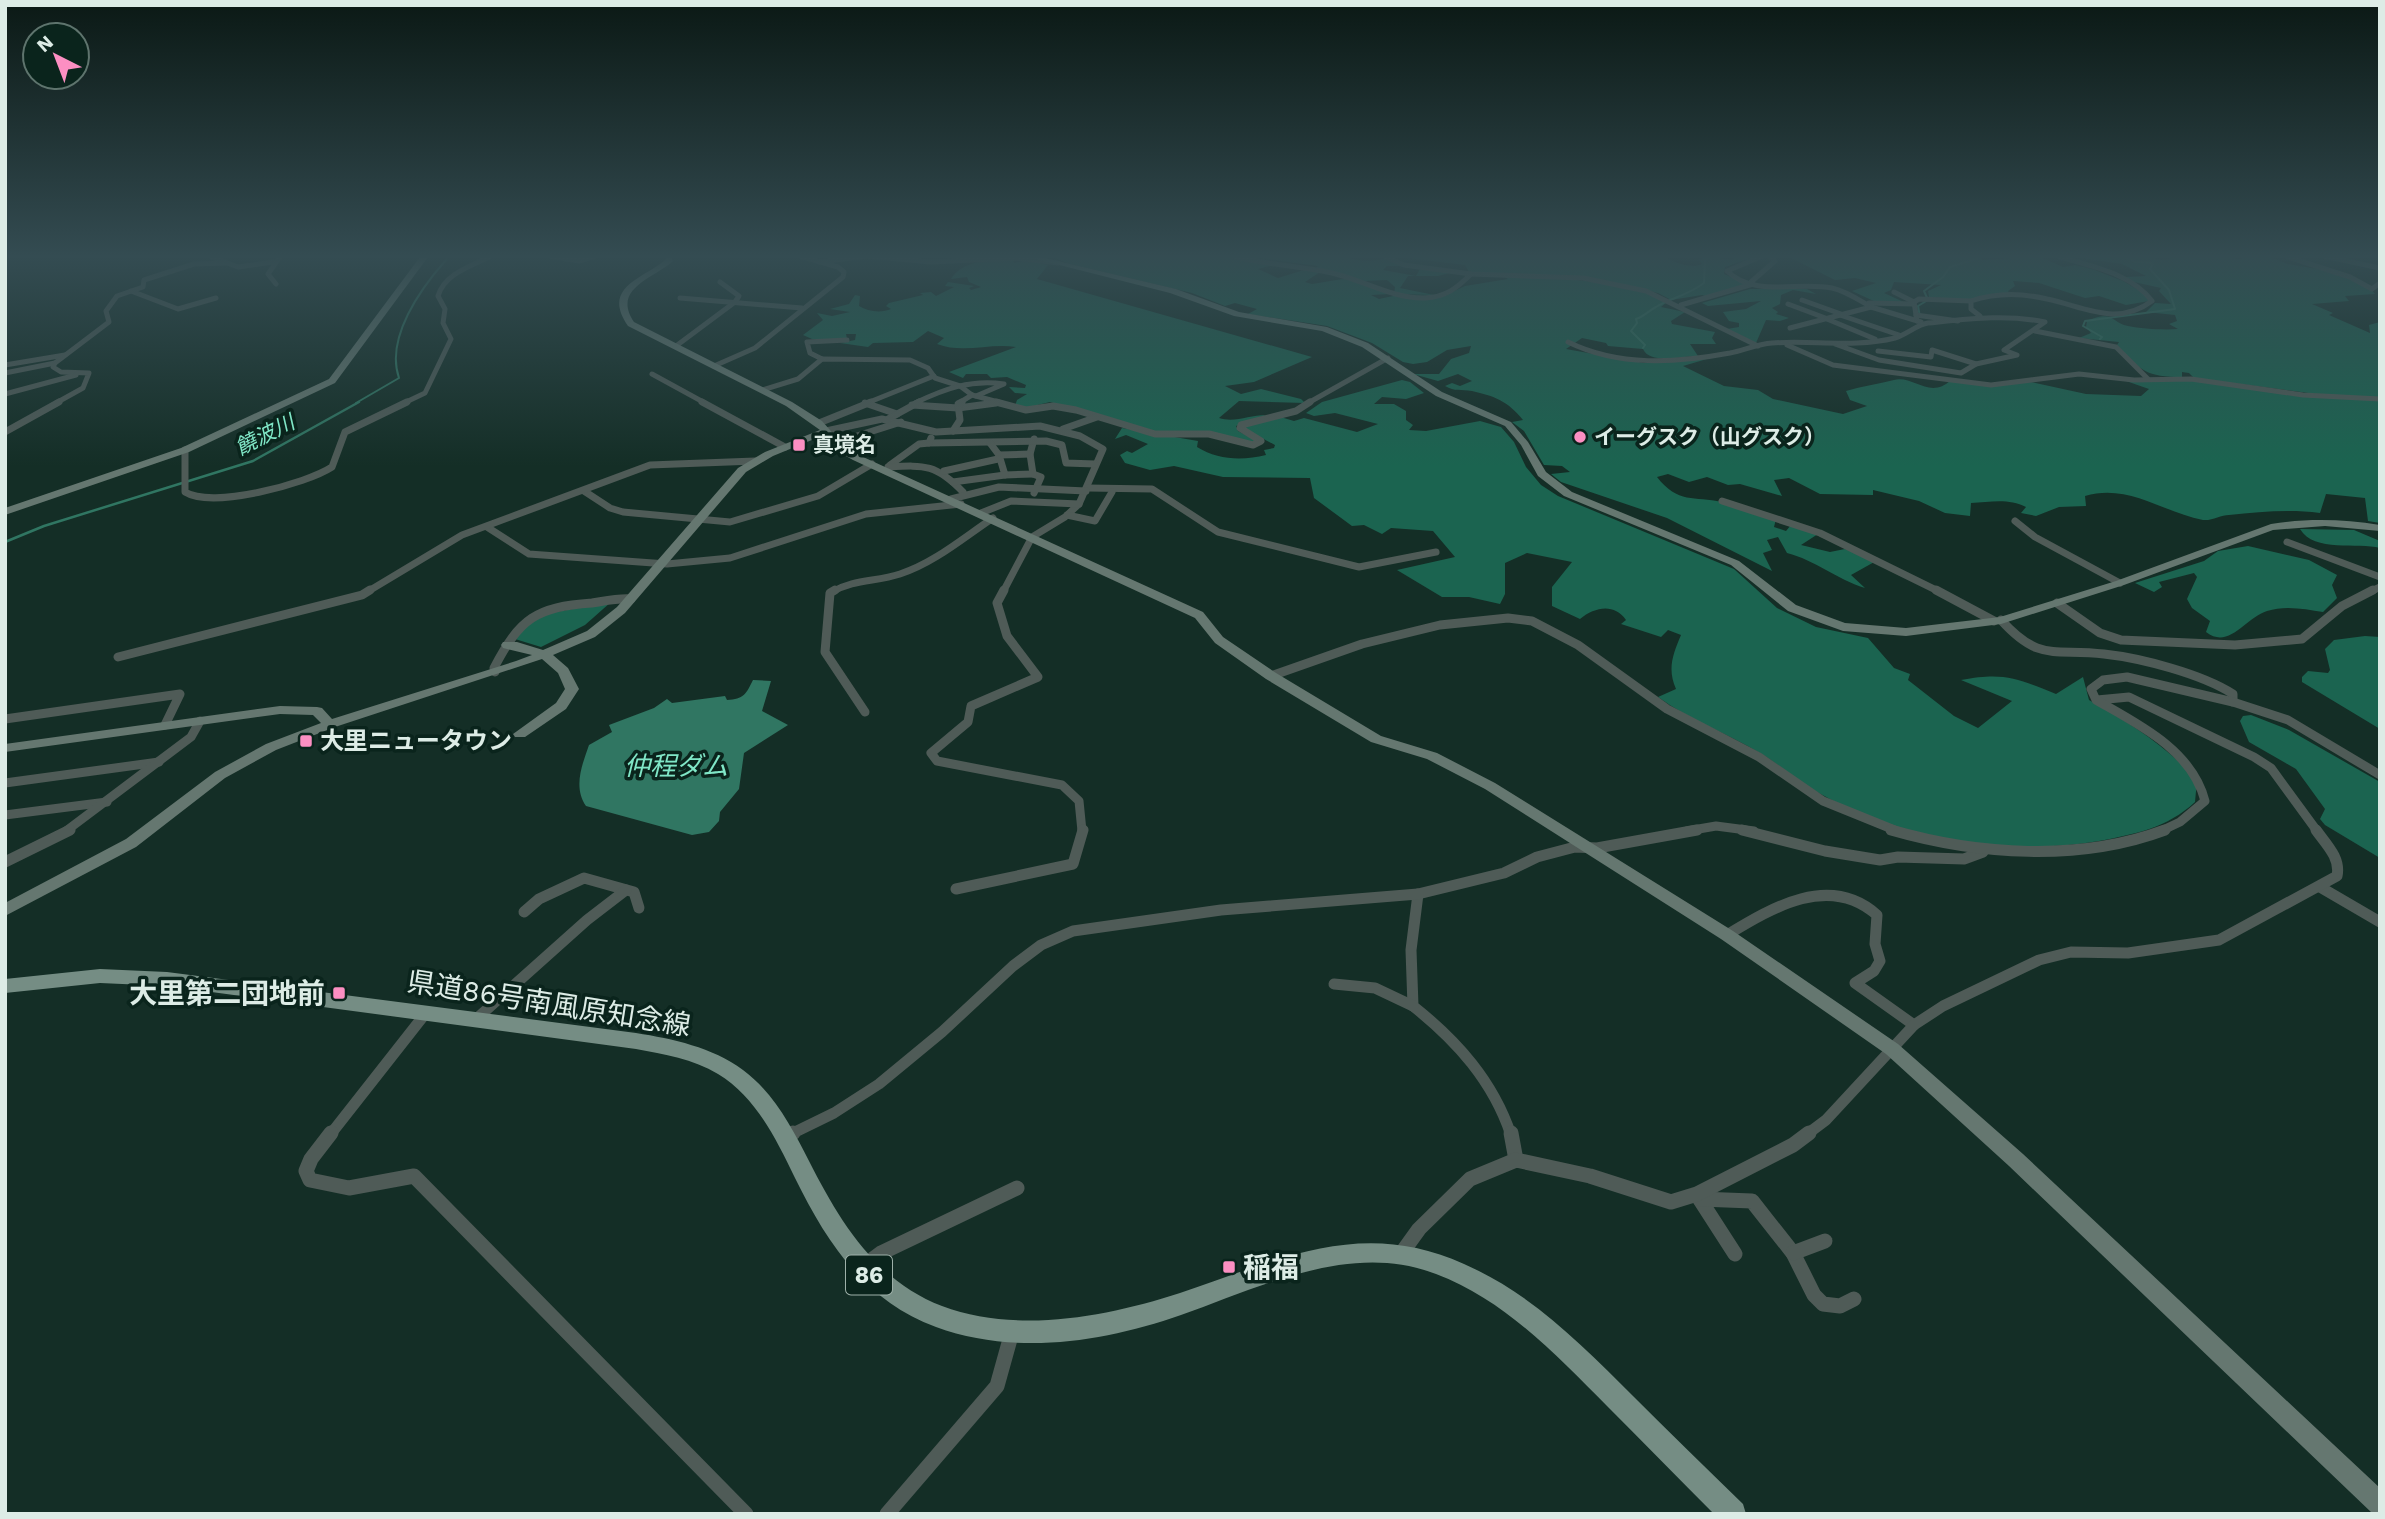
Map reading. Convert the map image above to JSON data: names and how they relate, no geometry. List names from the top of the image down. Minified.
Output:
{"streets":{"main road":["県道86号南風原知念線","86"]},"water":["饒波川","仲程ダム"],"places":{"other":["イーグスク（山グスク）"],"transit":["真境名","大里ニュータウン","大里第二団地前","稲福"]},"north":"top left"}
